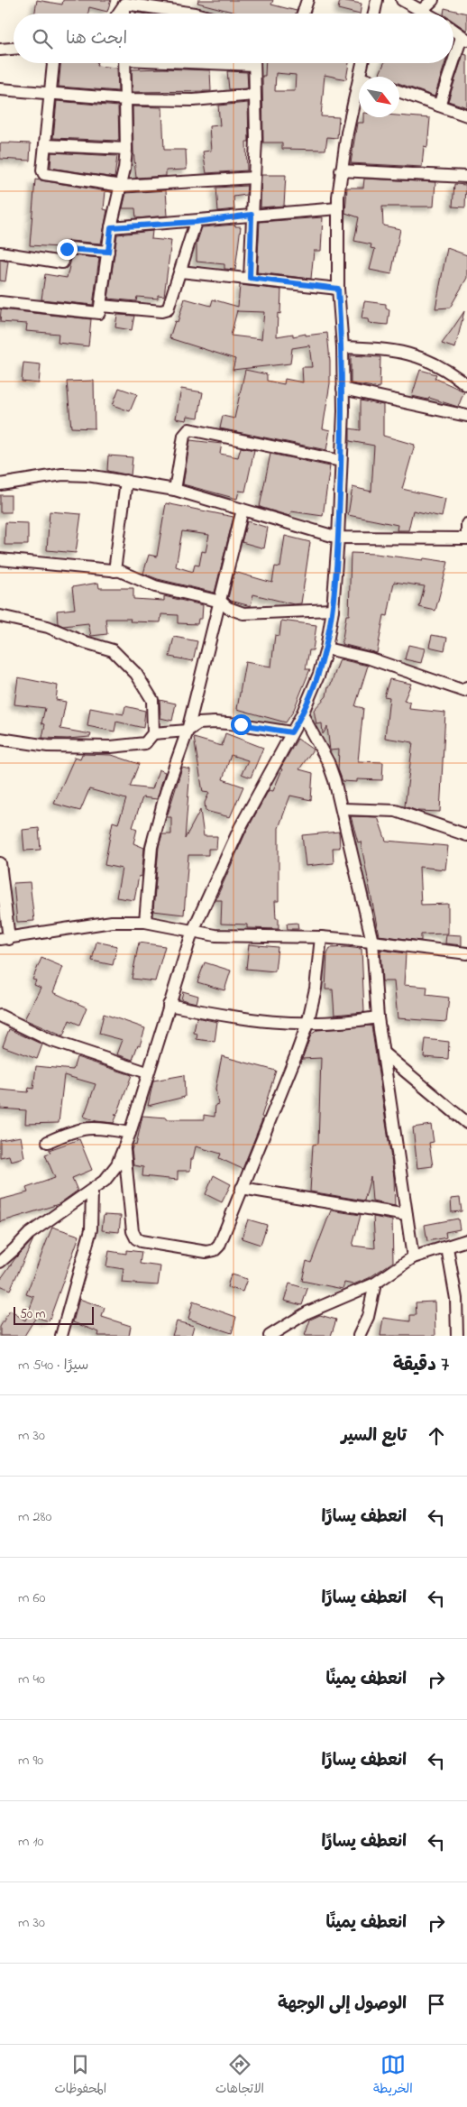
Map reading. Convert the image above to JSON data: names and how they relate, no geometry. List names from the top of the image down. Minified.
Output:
{"scale_bar":"50 m","north":"bottom right","page":{"search":"ابحث هنا","scale":"50 m","heading":["7 دقيقة","سيرًا · 540 m"],"list":[["تابع السير","30 m"],["انعطف يسارًا","280 m"],["انعطف يسارًا","60 m"],["انعطف يمينًا","40 m"],["انعطف يسارًا","90 m"],["انعطف يسارًا","10 m"],["انعطف يمينًا","30 m"],"الوصول إلى الوجهة"],"nav":["الخريطة","الاتجاهات","المحفوظات"]}}
